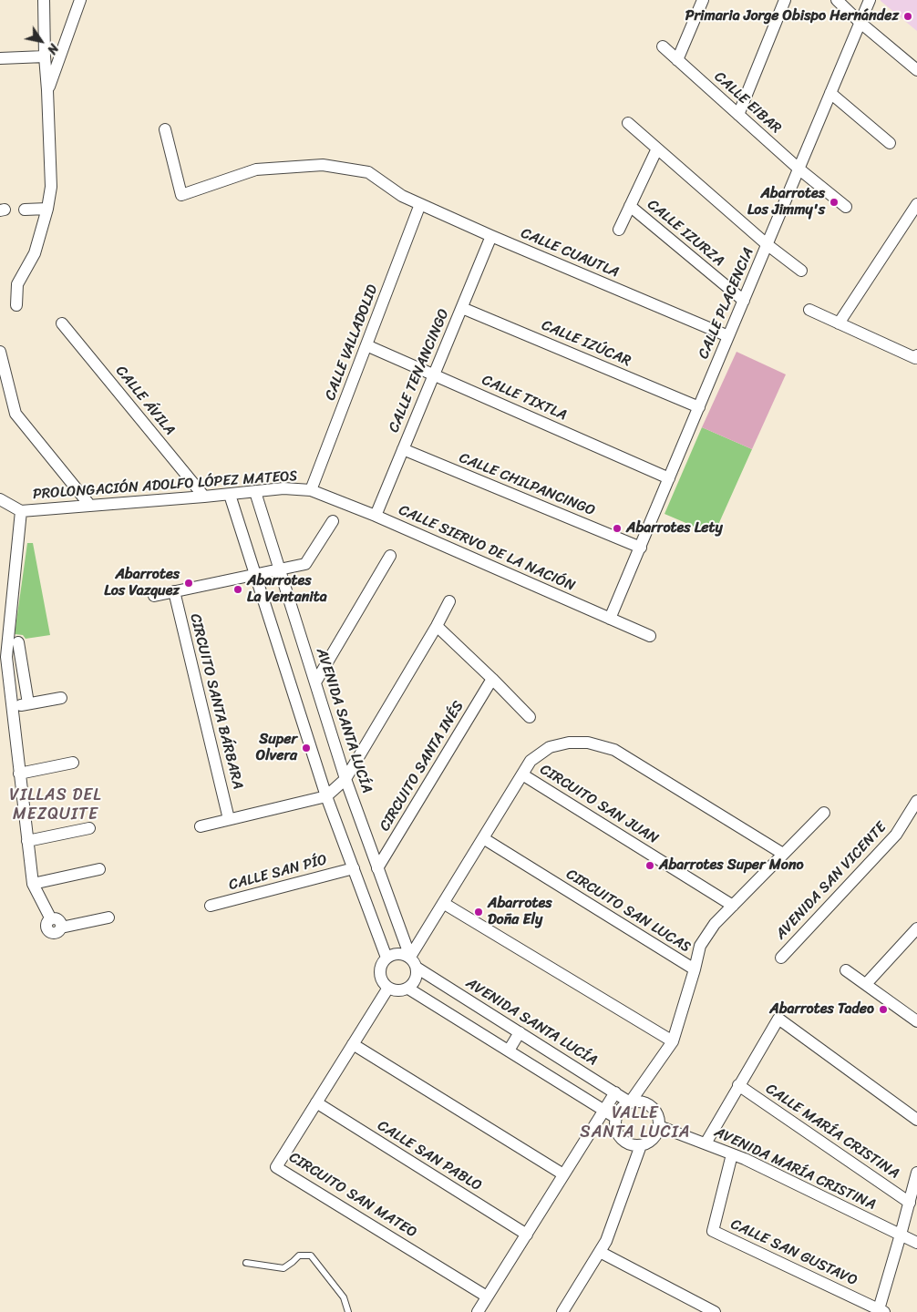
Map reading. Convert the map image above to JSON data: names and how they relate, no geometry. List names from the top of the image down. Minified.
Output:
{"streets":{"street":["CALLE EIBAR","CALLE IZURZA","CALLE CUAUTLA","CALLE PLACENCIA","CALLE VALLADOLID","CALLE IZÚCAR","CALLE TENANCINGO","CALLE TIXTLA","CALLE ÁVILA","CALLE CHILPANCINGO","PROLONGACIÓN ADOLFO LÓPEZ MATEOS","CALLE SIERVO DE LA NACIÓN","CIRCUITO SANTA BÁRBARA","AVENIDA SANTA LUCÍA","CIRCUITO SANTA INÉS","CIRCUITO SAN JUAN","CALLE SAN PÍO","AVENIDA SAN VICENTE","CIRCUITO SAN LUCAS","CALLE MARÍA CRISTINA","CALLE SAN PABLO","AVENIDA MARÍA CRISTINA","CIRCUITO SAN MATEO","CALLE SAN GUSTAVO"]},"crossings":[["CALLE EIBAR","CALLE PLACENCIA"],["CALLE IZURZA","CALLE PLACENCIA"],["CALLE CUAUTLA","CALLE PLACENCIA"],["CALLE CUAUTLA","CALLE VALLADOLID"],["CALLE CUAUTLA","CALLE TENANCINGO"],["CALLE PLACENCIA","CALLE IZÚCAR"],["CALLE PLACENCIA","CALLE TIXTLA"],["CALLE PLACENCIA","CALLE CHILPANCINGO"],["CALLE PLACENCIA","CALLE SIERVO DE LA NACIÓN"],["CALLE VALLADOLID","CALLE TIXTLA"],["CALLE VALLADOLID","PROLONGACIÓN ADOLFO LÓPEZ MATEOS"],["CALLE VALLADOLID","CALLE SIERVO DE LA NACIÓN"],["CALLE IZÚCAR","CALLE TENANCINGO"],["CALLE TENANCINGO","CALLE TIXTLA"],["CALLE TENANCINGO","CALLE CHILPANCINGO"],["CALLE TENANCINGO","CALLE SIERVO DE LA NACIÓN"],["CALLE ÁVILA","PROLONGACIÓN ADOLFO LÓPEZ MATEOS"],["PROLONGACIÓN ADOLFO LÓPEZ MATEOS","CALLE SIERVO DE LA NACIÓN"],["PROLONGACIÓN ADOLFO LÓPEZ MATEOS","AVENIDA SANTA LUCÍA"],["AVENIDA SANTA LUCÍA","CIRCUITO SANTA INÉS"],["AVENIDA SANTA LUCÍA","CIRCUITO SAN LUCAS"],["AVENIDA SANTA LUCÍA","AVENIDA MARÍA CRISTINA"],["AVENIDA SANTA LUCÍA","CIRCUITO SAN MATEO"],["CIRCUITO SAN LUCAS","AVENIDA MARÍA CRISTINA"],["CALLE SAN PABLO","CIRCUITO SAN MATEO"],["AVENIDA MARÍA CRISTINA","CALLE SAN GUSTAVO"]],"districts":["VILLAS DEL MEZQUITE","VALLE SANTA LUCIA"],"places":["Primaria Jorge Obispo Hernández","Abarrotes Los Jimmy's","Abarrotes Lety","Abarrotes Los Vazquez","Abarrotes La Ventanita","Super Olvera","Abarrotes Super Mono","Abarrotes Doña Ely","Abarrotes Tadeo"],"north":"bottom right"}
